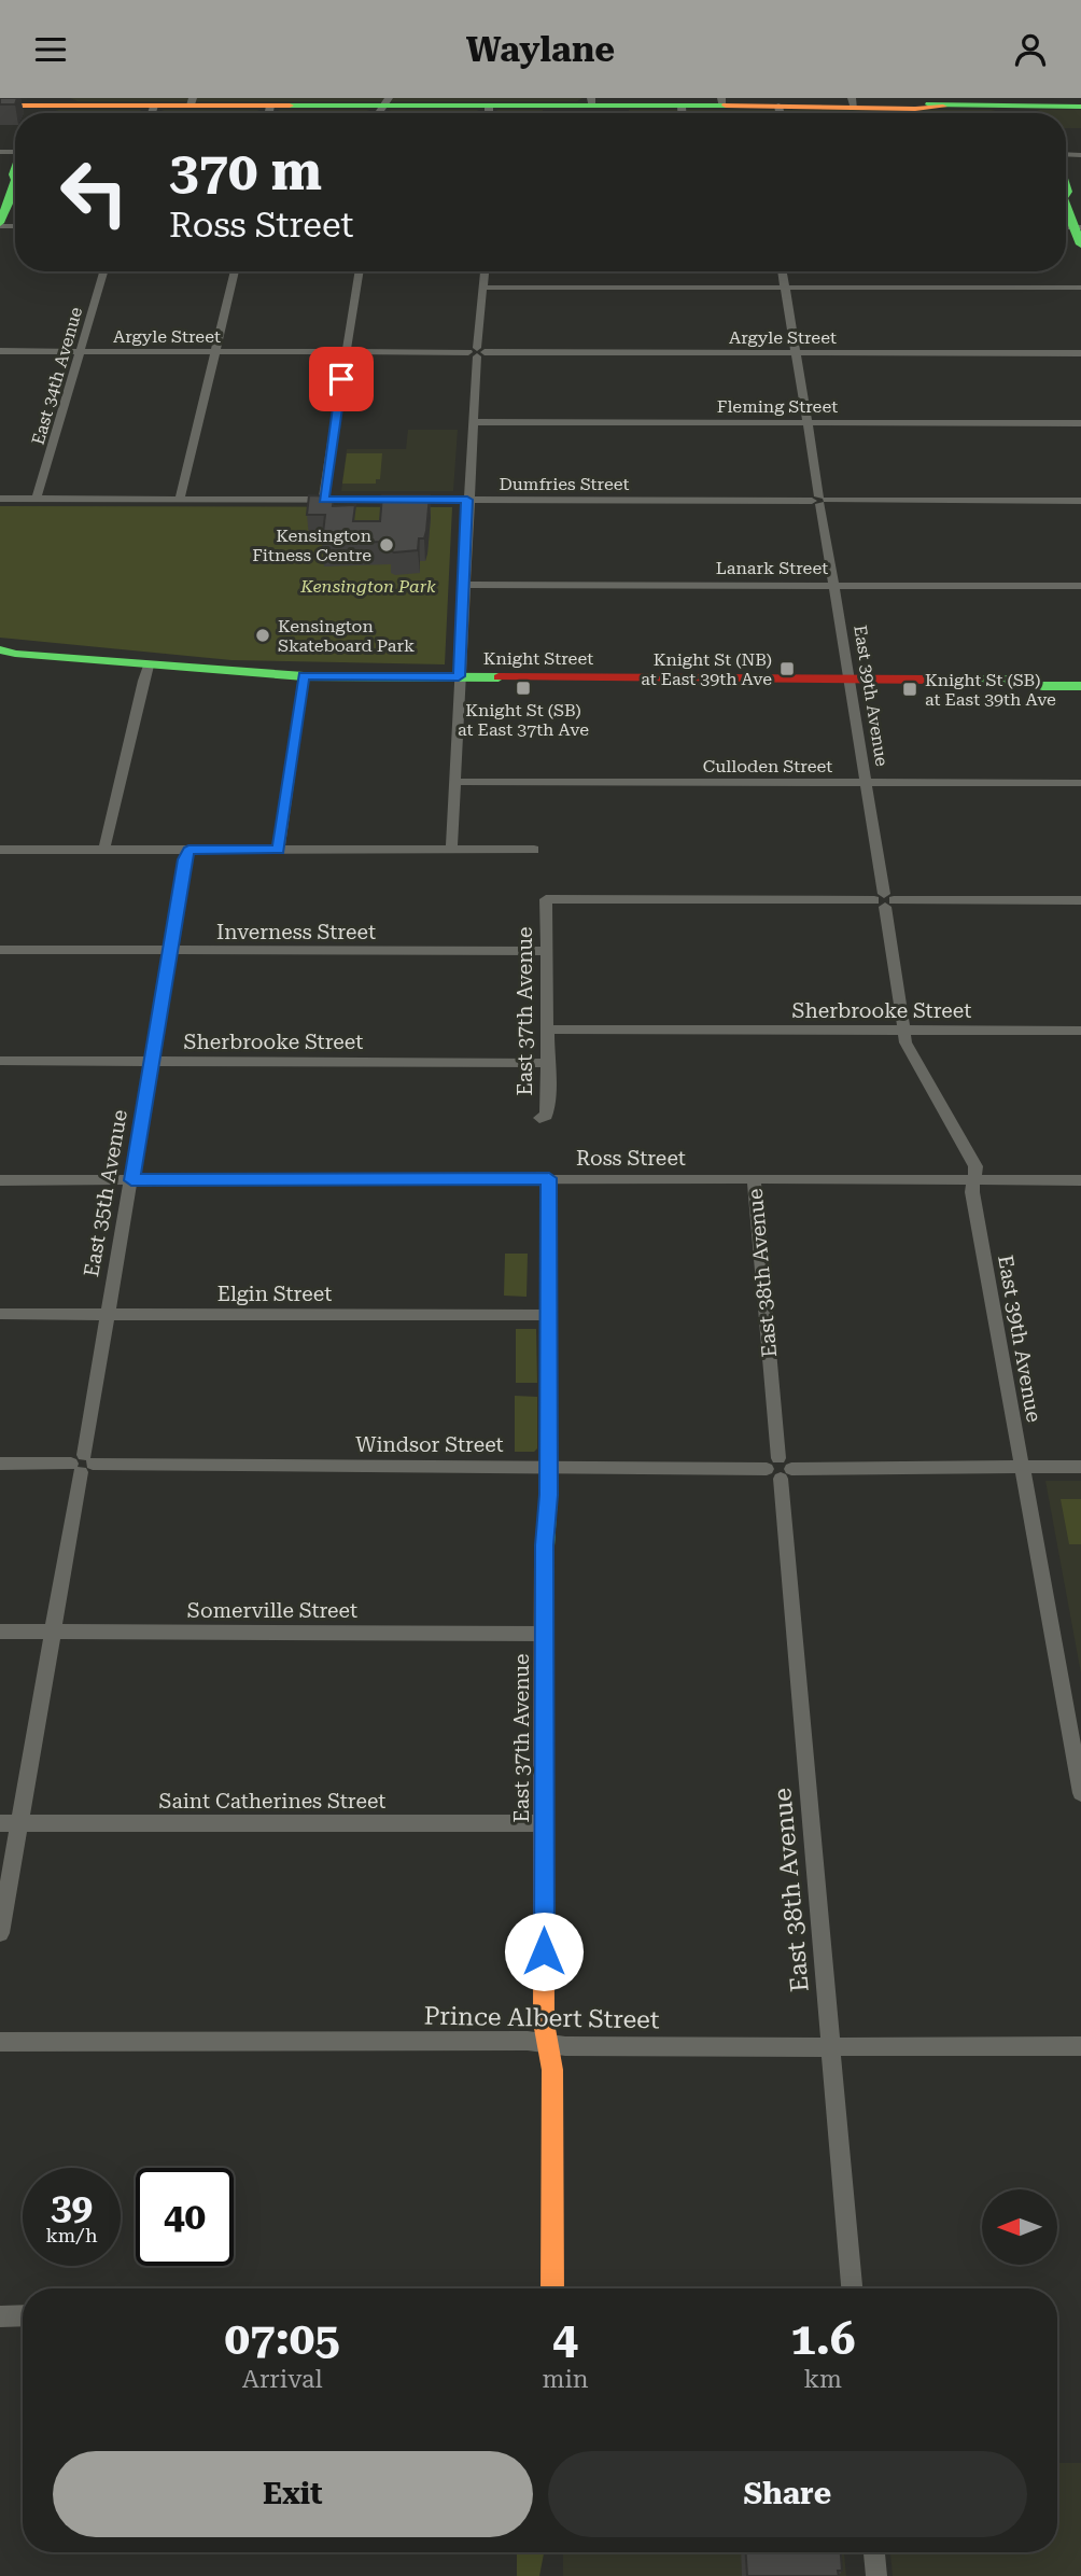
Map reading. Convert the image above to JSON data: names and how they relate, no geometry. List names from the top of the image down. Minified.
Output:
{"streets":{"street":["Argyle Street","East 34th Avenue","Fleming Street","Dumfries Street","Lanark Street","Knight Street","East 39th Avenue","Culloden Street","Inverness Street","Sherbrooke Street","East 37th Avenue","Ross Street","East 35th Avenue","East 38th Avenue","Elgin Street","Windsor Street","Somerville Street","Saint Catherines Street","Prince Albert Street"]},"crossings":[["Argyle Street","East 34th Avenue"],["Argyle Street","East 39th Avenue"],["East 34th Avenue","Dumfries Street"],["Fleming Street","East 39th Avenue"],["Dumfries Street","East 39th Avenue"],["Lanark Street","East 39th Avenue"],["Knight Street","East 39th Avenue"],["East 39th Avenue","Culloden Street"],["East 39th Avenue","Sherbrooke Street"],["East 39th Avenue","East 37th Avenue"],["East 39th Avenue","Ross Street"],["East 39th Avenue","Windsor Street"],["Inverness Street","East 37th Avenue"],["Inverness Street","East 35th Avenue"],["Sherbrooke Street","East 37th Avenue"],["Sherbrooke Street","East 35th Avenue"],["East 37th Avenue","Ross Street"],["East 37th Avenue","Elgin Street"],["East 37th Avenue","Windsor Street"],["East 37th Avenue","Somerville Street"],["East 37th Avenue","Saint Catherines Street"],["East 37th Avenue","Prince Albert Street"],["Ross Street","East 35th Avenue"],["Ross Street","East 38th Avenue"],["East 35th Avenue","Elgin Street"],["East 35th Avenue","Windsor Street"],["East 35th Avenue","Somerville Street"],["East 35th Avenue","Saint Catherines Street"],["East 38th Avenue","Windsor Street"],["East 38th Avenue","Prince Albert Street"]],"parks":["Kensington Park"],"places":{"other":["Kensington Fitness Centre","Kensington Skateboard Park"],"transit":["Knight St (NB) at East 39th Ave","Knight St (SB) at East 37th Ave","Knight St (SB) at East 39th Ave"]},"north":"left","page":{"header":"Waylane","turn":["370 m","Ross Street"],"speed":"39 km/h","limit":"40","eta":["07:05","Arrival","4","min","1.6","km"],"buttons":["Exit","Share"]}}
